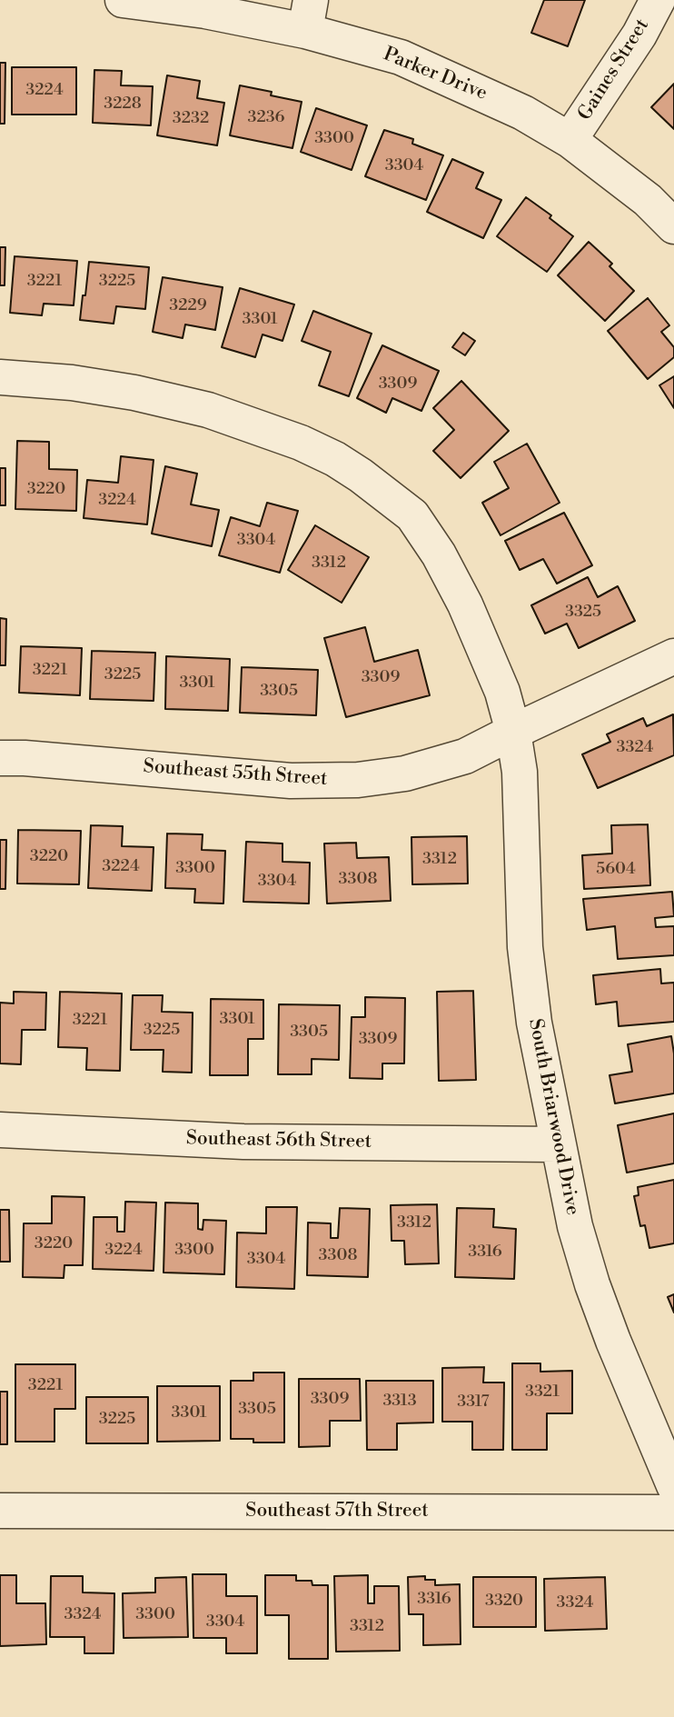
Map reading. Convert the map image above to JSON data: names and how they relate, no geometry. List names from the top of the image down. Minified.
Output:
{"streets":{"street":["Gaines Street","Parker Drive","Southeast 55th Street","South Briarwood Drive","Southeast 56th Street","Southeast 57th Street"]},"crossings":[["Gaines Street","Parker Drive"],["Southeast 55th Street","South Briarwood Drive"],["South Briarwood Drive","Southeast 56th Street"]],"house_numbers":["3224","3228","3236","3232","3300","3304","3221","3225","3229","3301","3309","3220","3224","3304","3312","3325","3221","3225","3309","3301","3305","3324","3220","3312","3224","3300","5604","3308","3304","3301","3221","3225","3305","3309","3312","3220","3224","3300","3316","3308","3304","3221","3321","3309","3313","3317","3305","3301","3225","3316","3320","3324","3324","3300","3304","3312"]}
